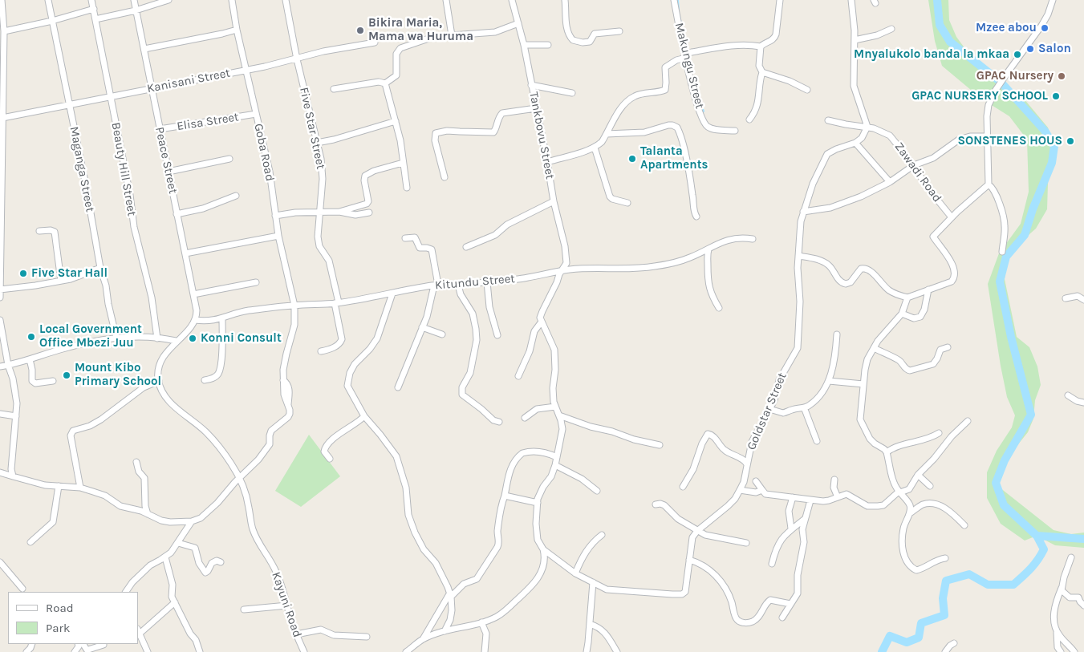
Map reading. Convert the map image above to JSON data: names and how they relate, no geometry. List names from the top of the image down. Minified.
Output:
{"streets":{"street":["Makungu Street","Kanisani Street","Elisa Street","Five Star Street","Tankbovu Street","Goba Road","Peace Street","Maganga Street","Beauty Hill Street","Zawadi Road","Kitundu Street","Goldstar Street","Kayuni Road"]},"crossings":[["Kanisani Street","Five Star Street"],["Kanisani Street","Goba Road"],["Kanisani Street","Peace Street"],["Kanisani Street","Maganga Street"],["Kanisani Street","Beauty Hill Street"],["Elisa Street","Goba Road"],["Elisa Street","Peace Street"],["Five Star Street","Kitundu Street"],["Tankbovu Street","Kitundu Street"],["Goba Road","Kitundu Street"],["Goba Road","Kayuni Road"],["Peace Street","Kitundu Street"]],"places":["Mzee abou","Bikira Maria, Mama wa Huruma","Salon","Mnyalukolo banda la mkaa","GPAC Nursery","GPAC NURSERY SCHOOL","SONSTENES HOUS","Talanta Apartments","Five Star Hall","Local Government Office Mbezi Juu","Konni Consult","Mount Kibo Primary School"],"legend":["Road","Park"]}
